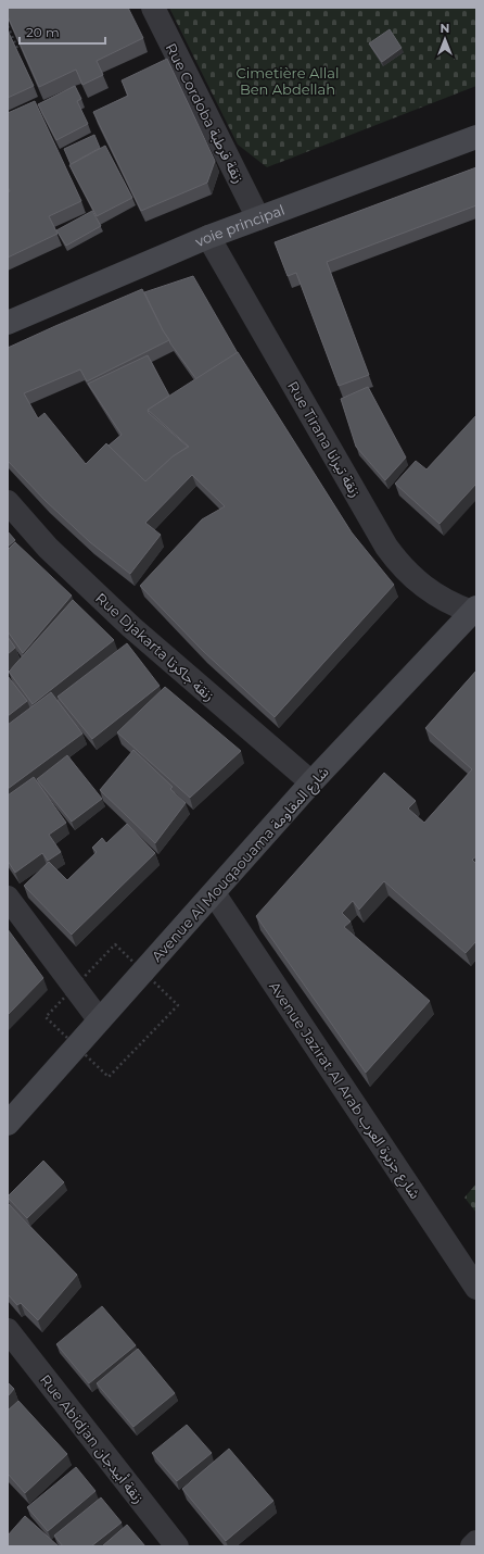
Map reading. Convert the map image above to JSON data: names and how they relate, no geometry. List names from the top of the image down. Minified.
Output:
{"streets":{"street":["Rue Cordoba زنقة قرطبة","voie principal","Rue Tirana زنقة تيرانا","Rue Djakarta زنقة جاكرتا","Avenue Al Mouqaouama شارع المقاومة","Avenue Jazirat Al Arab شارع جزيرة العرب","Rue Abidjan زنقة أبيدجان"]},"crossings":[["Rue Cordoba زنقة قرطبة","voie principal"],["voie principal","Rue Tirana زنقة تيرانا"],["Rue Tirana زنقة تيرانا","Avenue Al Mouqaouama شارع المقاومة"],["Rue Djakarta زنقة جاكرتا","Avenue Al Mouqaouama شارع المقاومة"],["Avenue Al Mouqaouama شارع المقاومة","Avenue Jazirat Al Arab شارع جزيرة العرب"]],"parks":["Cimetière Allal Ben Abdellah"],"scale_bar":"20 m","north":"top"}
